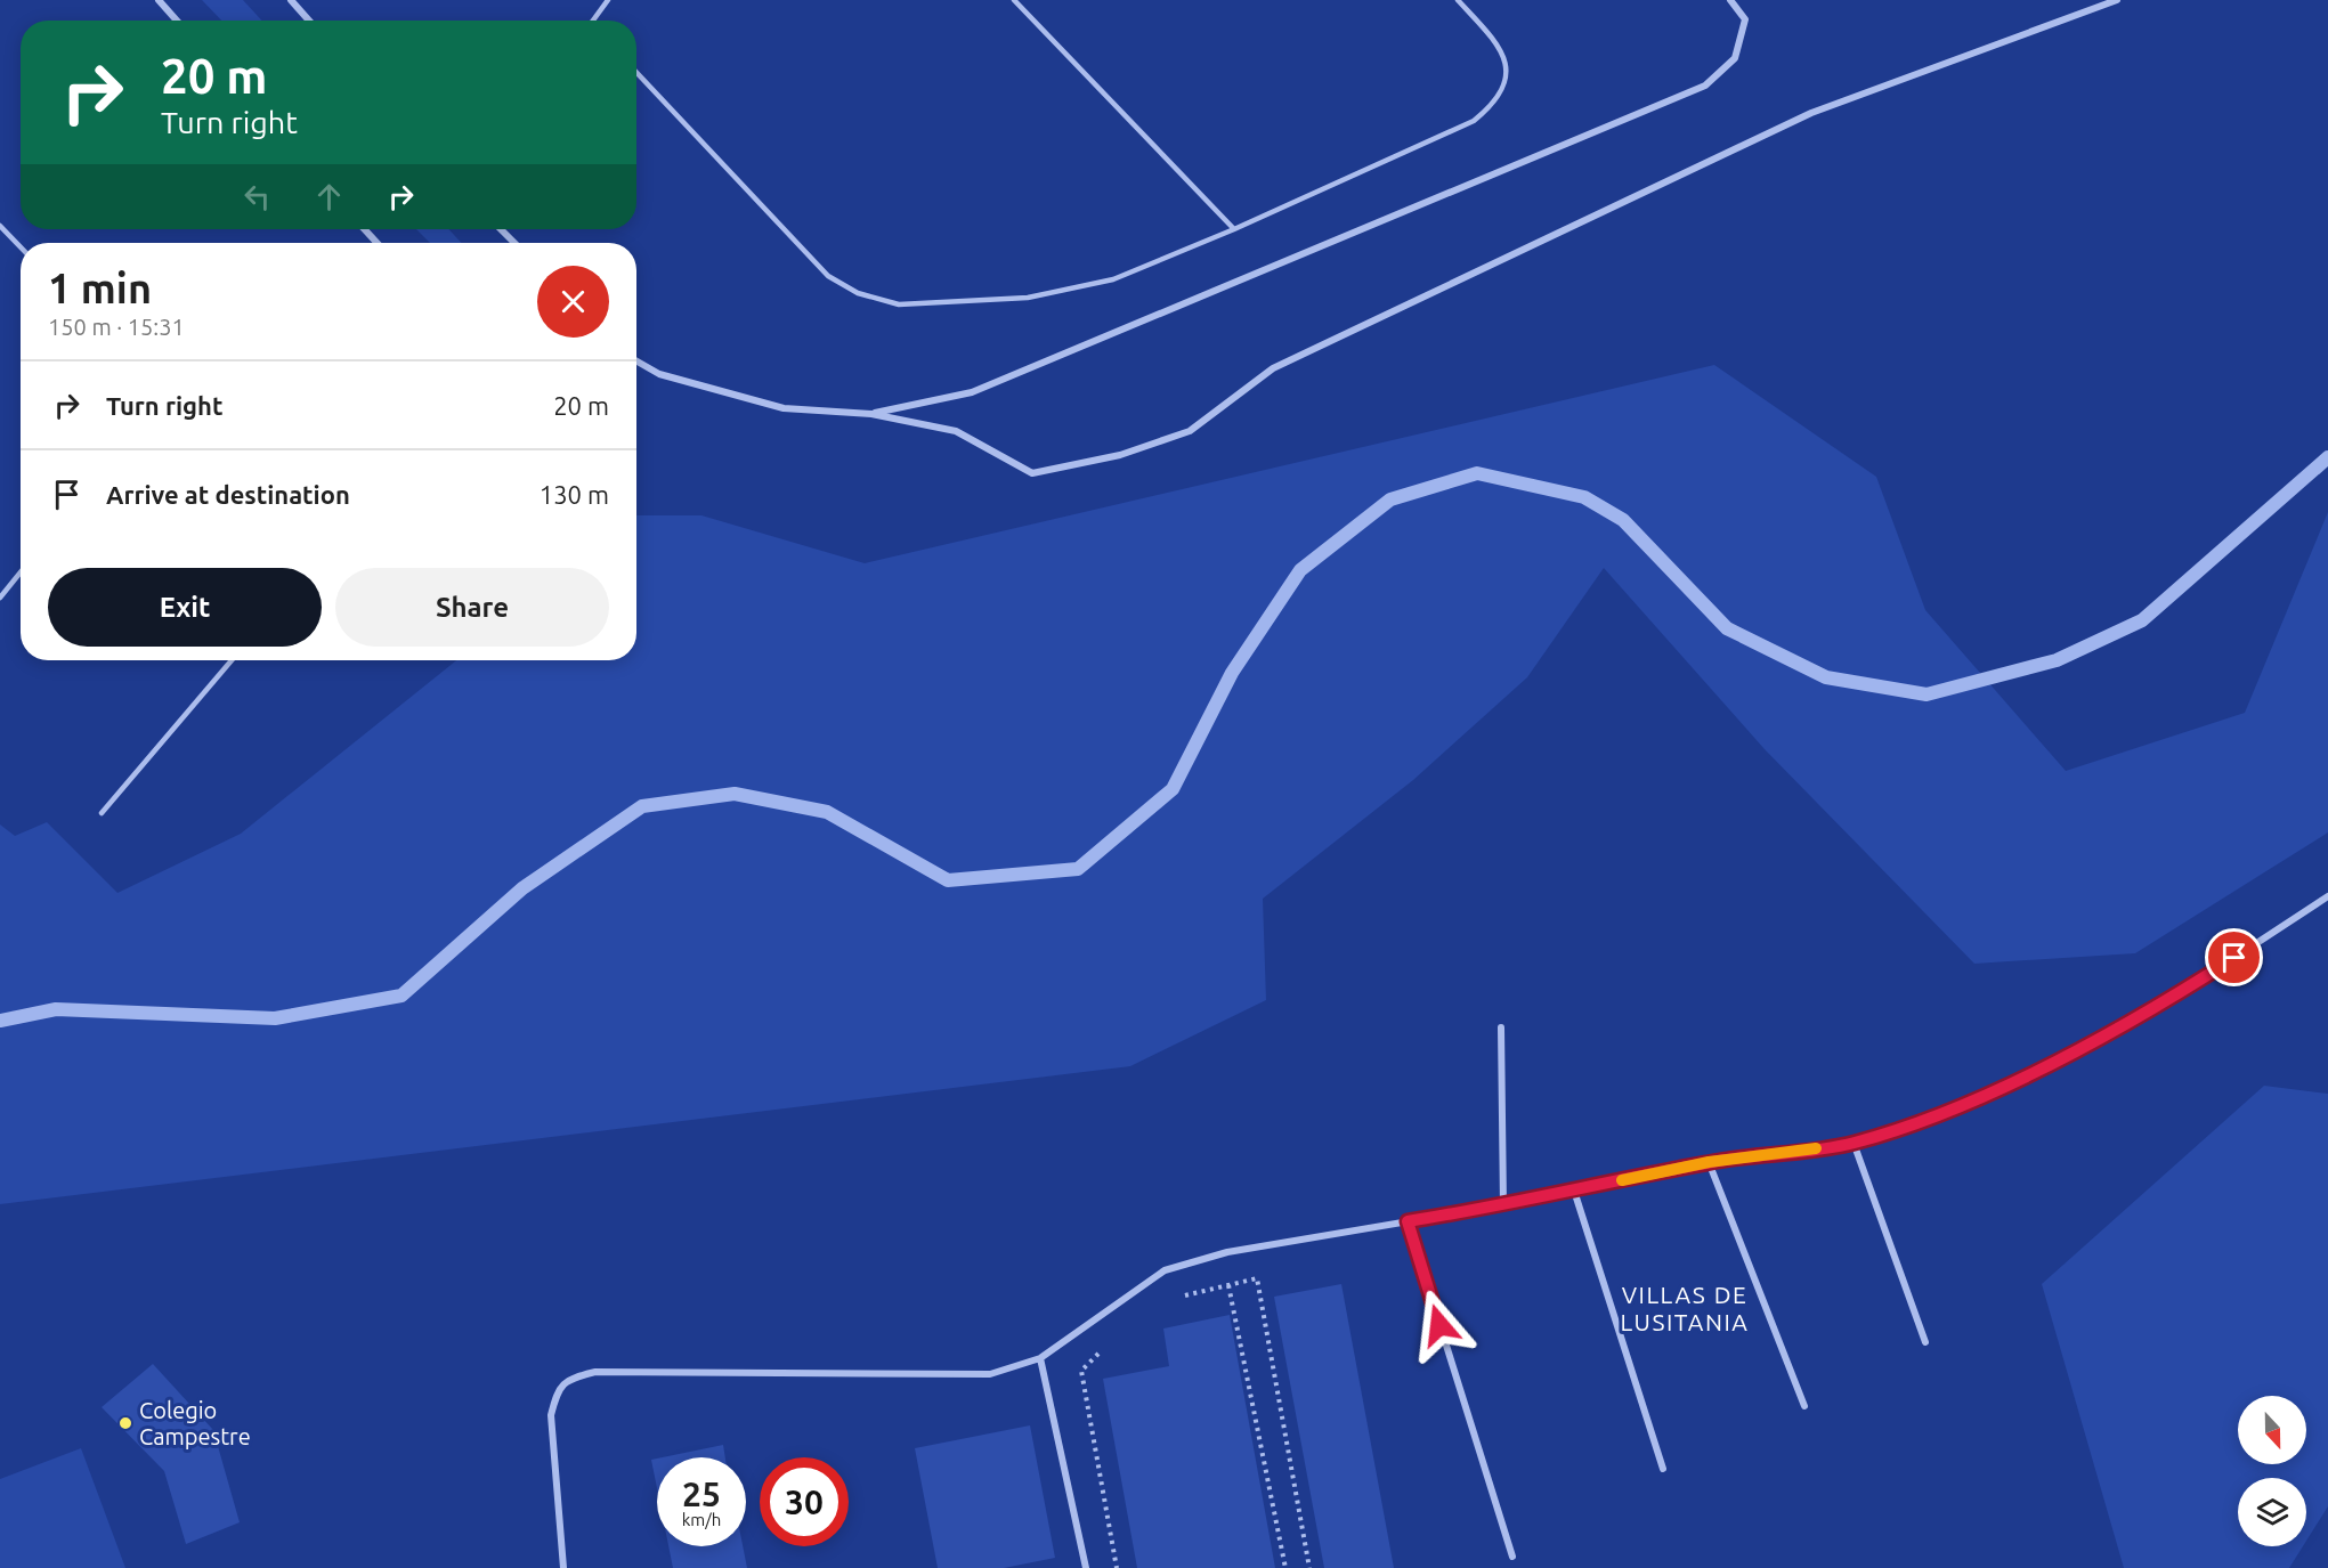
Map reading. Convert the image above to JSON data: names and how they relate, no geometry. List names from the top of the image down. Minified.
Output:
{"districts":["VILLAS DE LUSITANIA"],"places":["Colegio Campestre"],"north":"bottom","page":{"turn":["20 m","Turn right"],"heading":["1 min","150 m · 15:31"],"list":[{"name":"Turn right","value":"20 m"},{"name":"Arrive at destination","value":"130 m"}],"buttons":["Exit","Share"],"speed":"25 km/h","limit":"30"}}
